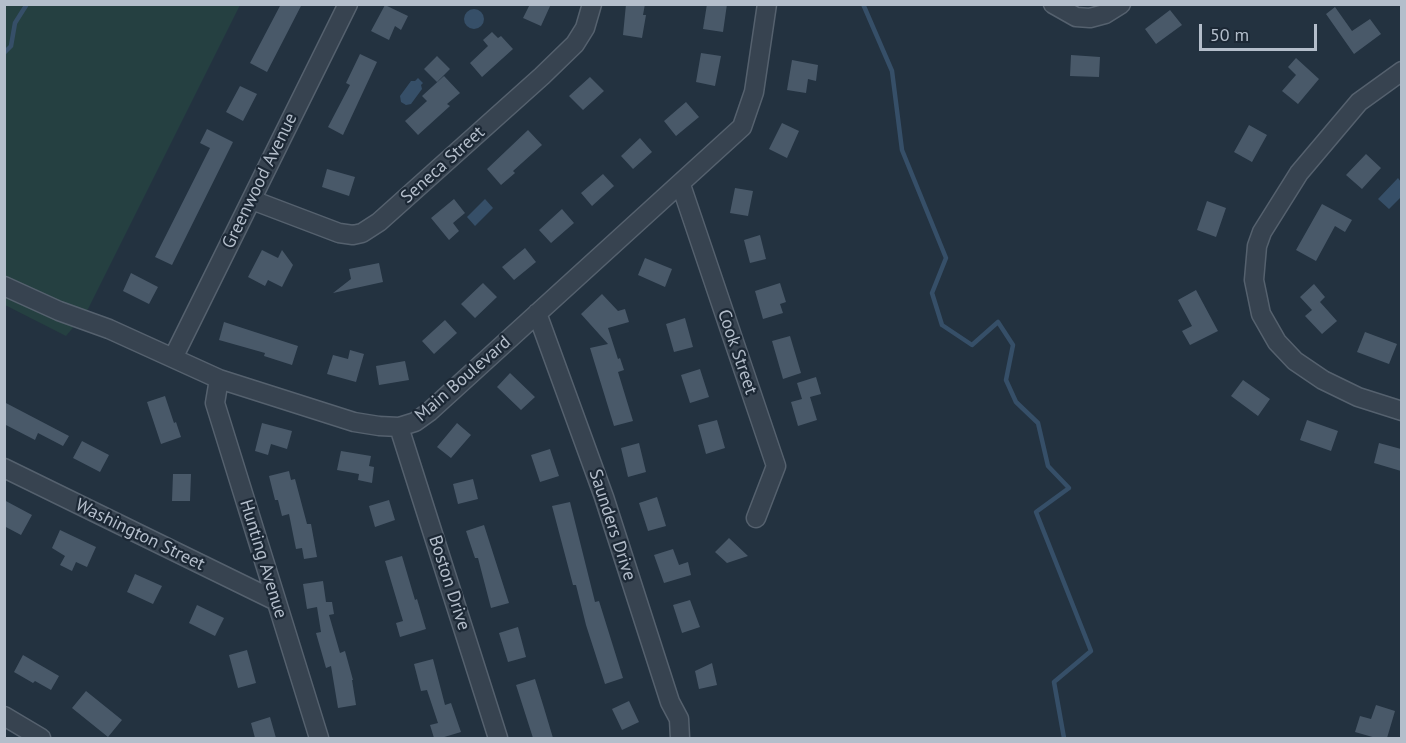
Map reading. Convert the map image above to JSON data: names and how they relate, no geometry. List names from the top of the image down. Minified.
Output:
{"streets":{"street":["Seneca Street","Greenwood Avenue","Cook Street","Main Boulevard","Saunders Drive","Washington Street","Hunting Avenue","Boston Drive"]},"crossings":[["Seneca Street","Greenwood Avenue"],["Greenwood Avenue","Main Boulevard"],["Cook Street","Main Boulevard"],["Main Boulevard","Saunders Drive"],["Main Boulevard","Hunting Avenue"],["Main Boulevard","Boston Drive"],["Washington Street","Hunting Avenue"]],"scale_bar":"50 m"}
